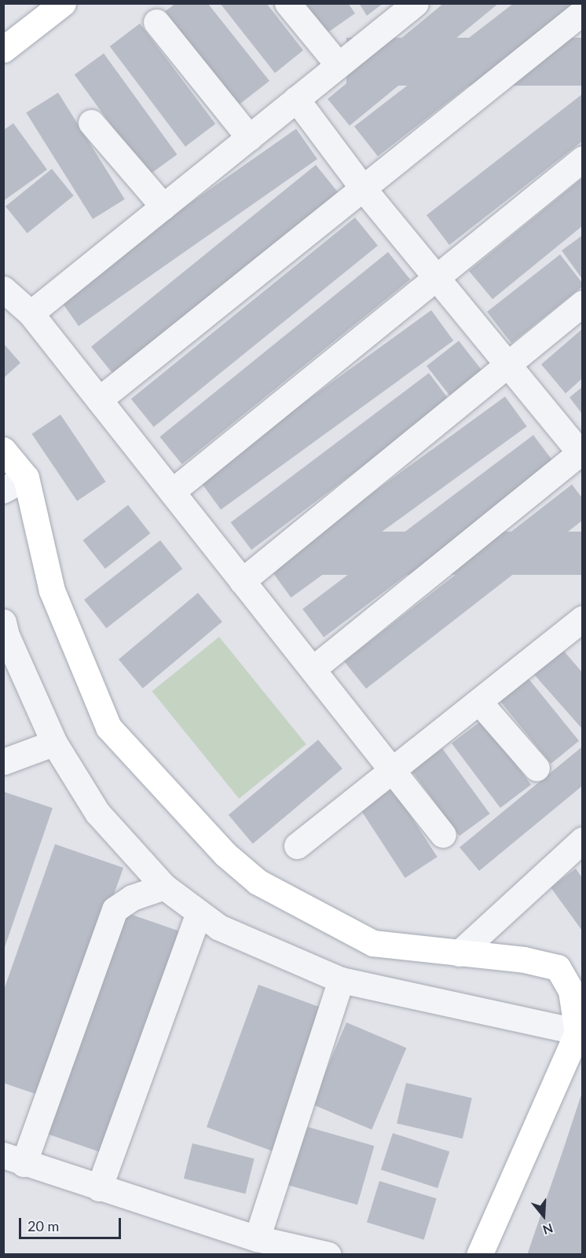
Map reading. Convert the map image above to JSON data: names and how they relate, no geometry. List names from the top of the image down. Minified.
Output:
{"scale_bar":"20 m","north":"bottom"}
